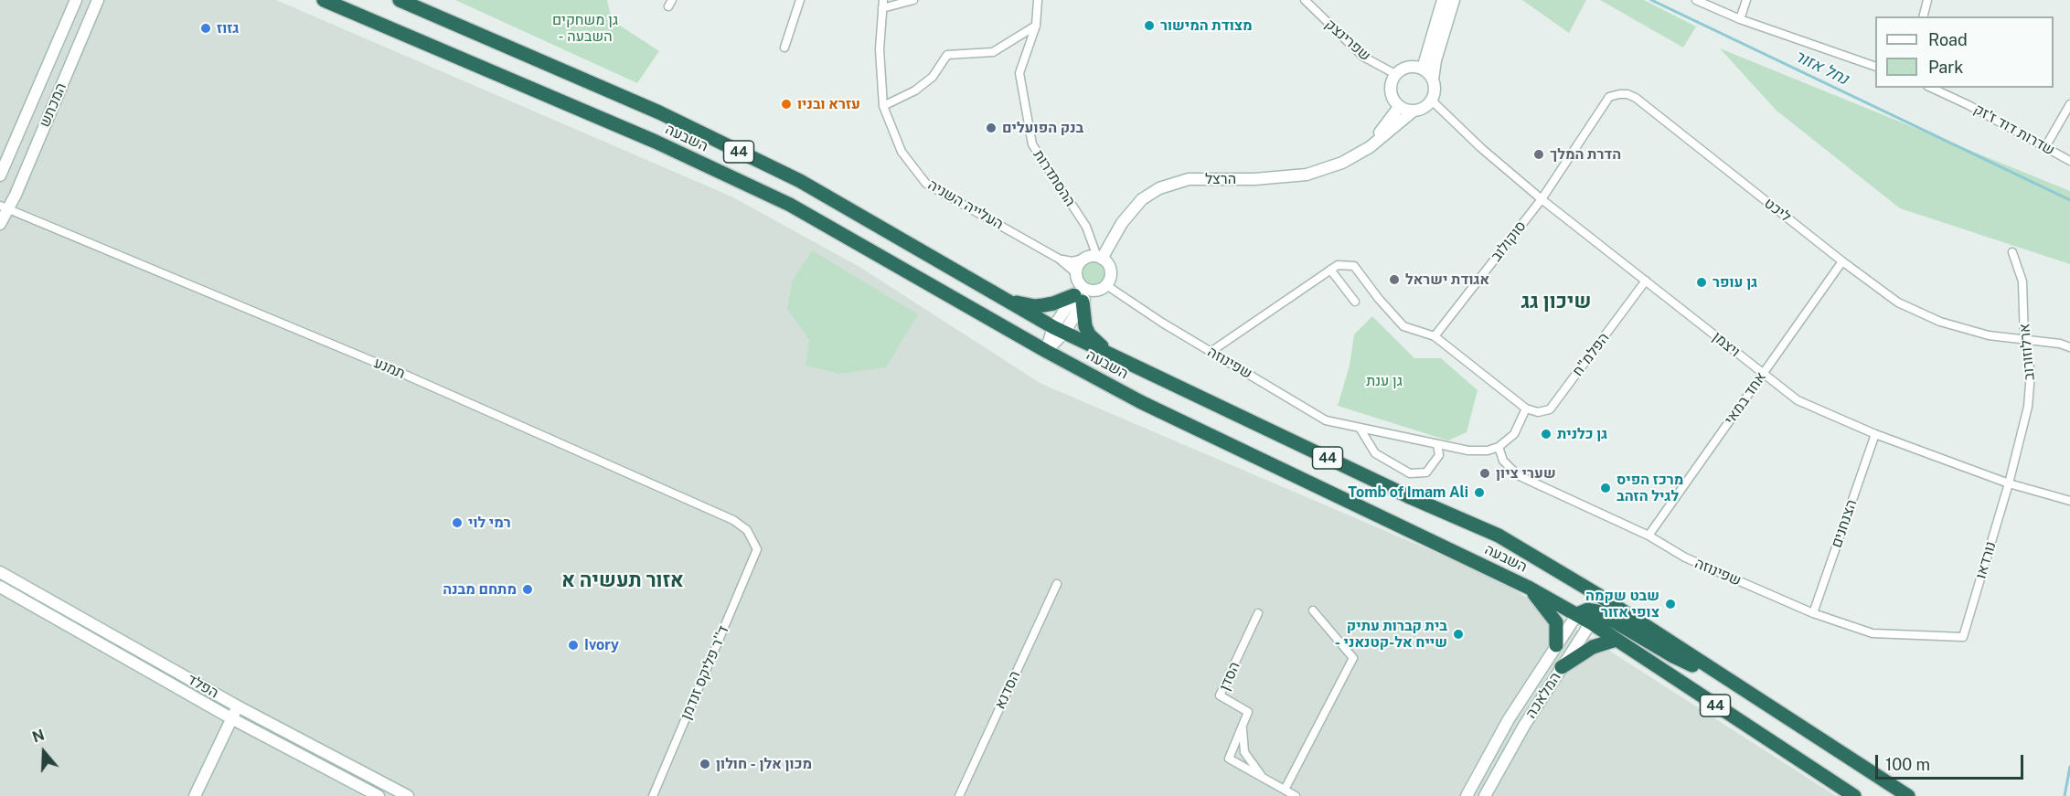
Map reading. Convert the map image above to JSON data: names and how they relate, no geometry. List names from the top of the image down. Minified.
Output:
{"streets":{"highway":["השבעה","44"],"street":["שפרינצק","המכתש","שדרות דוד ז'זק","ההסתדרות","הרצל","העלייה השניה","ליכט","סוקולוב","ויצמן","ארלוזורוב","הפלמ\"ח","שפינוזה","תמנע","אחד במאי","הצנחנים","נורדאו","ד''ר פליקס זנדמן","הסדן","הפלד","הסדנא","המלאכה"]},"crossings":[["שפרינצק","הרצל"],["שפרינצק","ויצמן"],["המכתש","תמנע"],["השבעה","המלאכה"],["ההסתדרות","הרצל"],["ההסתדרות","העלייה השניה"],["ההסתדרות","שפינוזה"],["הרצל","העלייה השניה"],["הרצל","ויצמן"],["הרצל","שפינוזה"],["העלייה השניה","שפינוזה"],["ליכט","סוקולוב"],["ליכט","ויצמן"],["ליכט","ארלוזורוב"],["ליכט","אחד במאי"],["סוקולוב","ויצמן"],["ויצמן","ארלוזורוב"],["ויצמן","הפלמ\"ח"],["ויצמן","אחד במאי"],["ויצמן","הצנחנים"],["ויצמן","נורדאו"],["ארלוזורוב","נורדאו"],["שפינוזה","אחד במאי"],["שפינוזה","הצנחנים"],["שפינוזה","נורדאו"],["תמנע","ד''ר פליקס זנדמן"]],"districts":["שיכון גג","אזור תעשיה א"],"water":["נחל אזור"],"parks":["גן משחקים - השבעה","גן ענת"],"places":["מצודת המישור","גזוז","עזרא ובניו","בנק הפועלים","הדרת המלך","אגודת ישראל","גן עופר","גן כלנית","שערי ציון","מרכז הפיס לגיל הזהב","Tomb of Imam Ali","רמי לוי","מתחם מבנה","שבט שקמה צופי אזור","בית קברות עתיק - שייח אל-קטנאני","Ivory","מכון אלן - חולון"],"legend":["Road","Park"],"scale_bar":"100 m","north":"top"}
